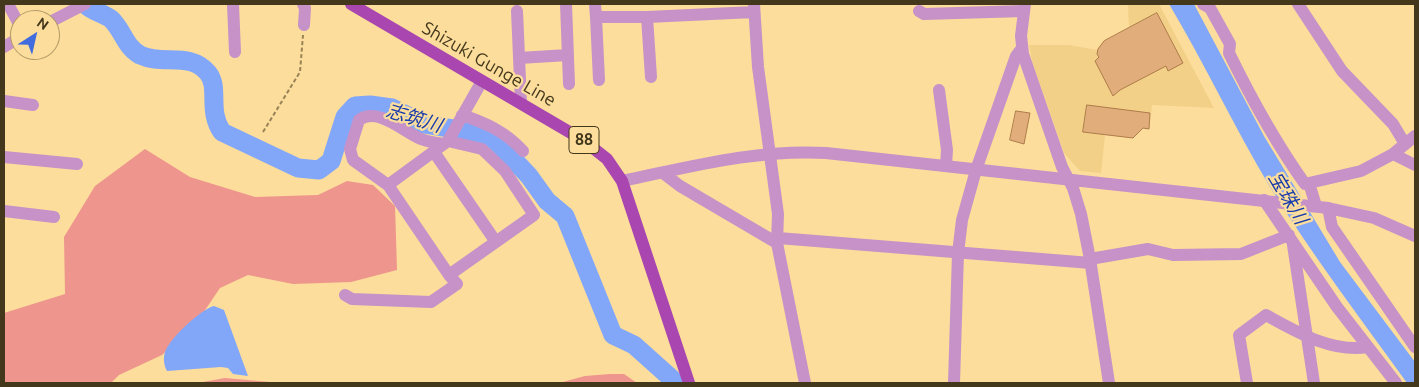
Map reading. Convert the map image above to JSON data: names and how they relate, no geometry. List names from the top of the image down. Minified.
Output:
{"streets":{"main road":["Shizuki Gunge Line","88"]},"water":["志筑川","宝珠川"],"north":"top right"}
